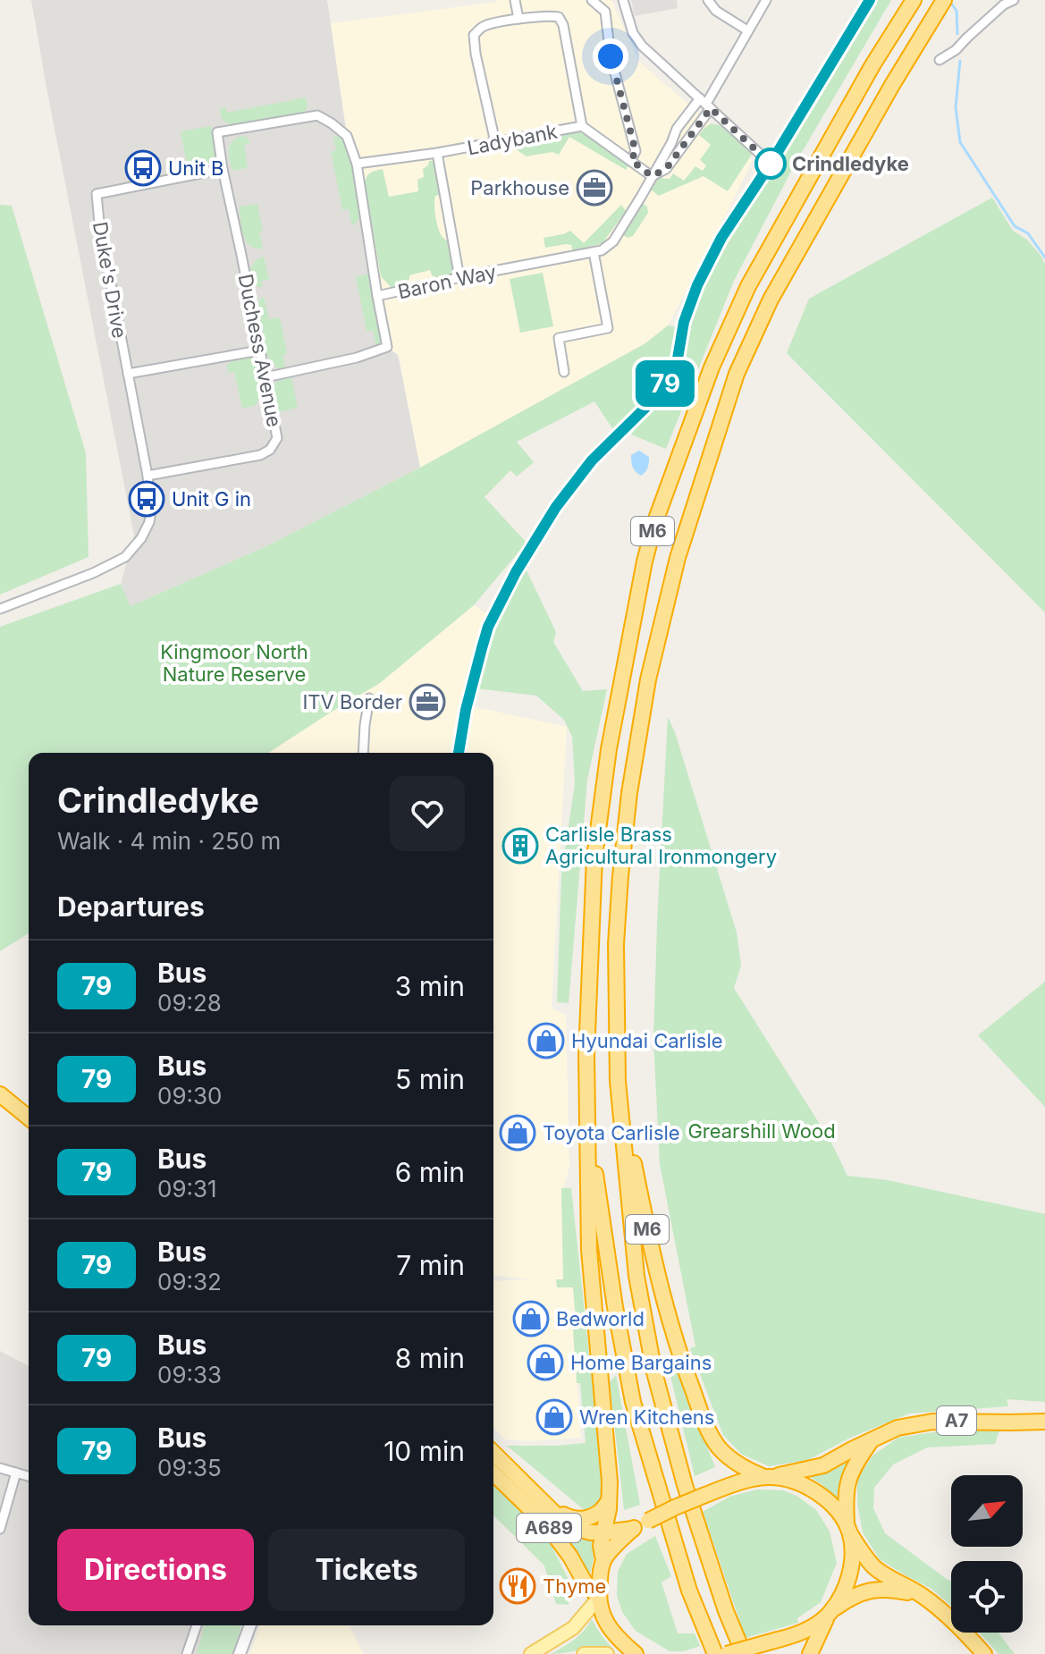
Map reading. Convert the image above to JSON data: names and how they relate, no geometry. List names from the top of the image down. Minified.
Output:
{"streets":{"highway":["M6","A7","A689"],"street":["Ladybank","Duke's Drive","Baron Way","Duchess Avenue"]},"crossings":[["Ladybank","Baron Way"],["Duke's Drive","Duchess Avenue"],["Baron Way","Duchess Avenue"],["M6","A7"],["M6","A689"]],"parks":["Kingmoor North Nature Reserve","Grearshill Wood"],"places":{"other":["Crindledyke"],"bus stop":["Unit B","Unit G in"],"office":["Parkhouse","ITV Border"],"building":["Carlisle Brass Agricultural Ironmongery"],"shop":["Hyundai Carlisle","Toyota Carlisle","Bedworld","Home Bargains","Wren Kitchens"],"restaurant":["Thyme"]},"lines":["bus line 79"],"north":"top right","page":{"on_map":"79","heading":[["Crindledyke","Walk · 4 min · 250 m"],"Departures"],"list":[{"mark":"79","name":"Bus","note":"09:28","value":"3 min"},{"mark":"79","name":"Bus","note":"09:30","value":"5 min"},{"mark":"79","name":"Bus","note":"09:31","value":"6 min"},{"mark":"79","name":"Bus","note":"09:32","value":"7 min"},{"mark":"79","name":"Bus","note":"09:33","value":"8 min"},{"mark":"79","name":"Bus","note":"09:35","value":"10 min"}],"buttons":["Directions","Tickets"]}}
